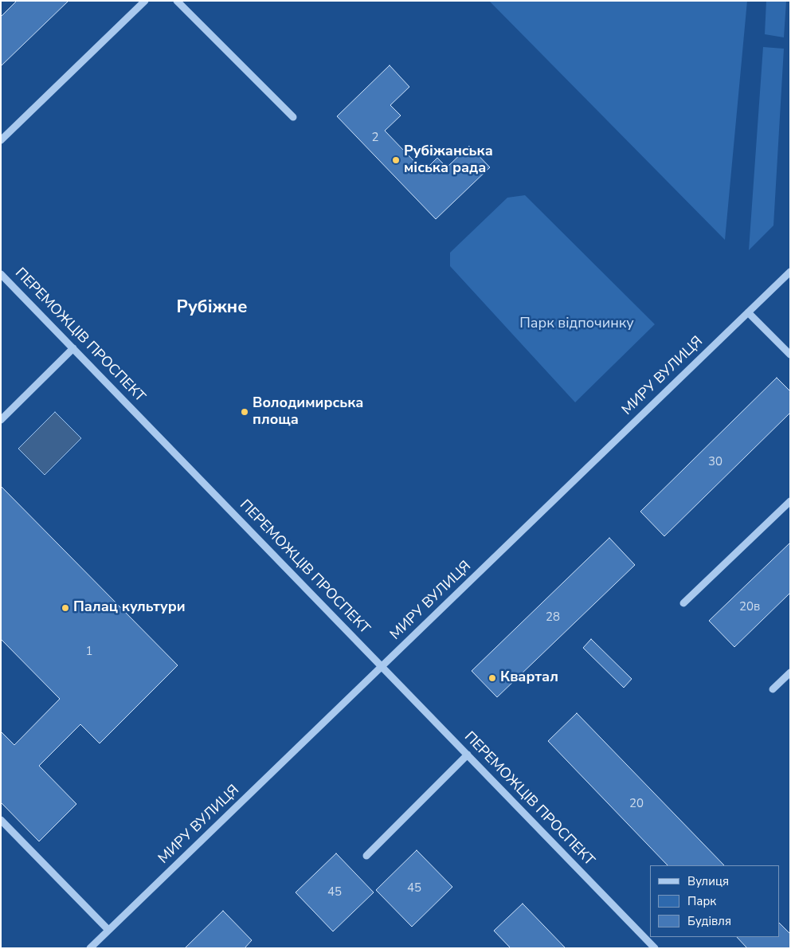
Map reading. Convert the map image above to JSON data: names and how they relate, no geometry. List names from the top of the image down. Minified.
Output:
{"streets":{"street":["ПЕРЕМОЖЦІВ ПРОСПЕКТ","МИРУ ВУЛИЦЯ"]},"crossings":[["ПЕРЕМОЖЦІВ ПРОСПЕКТ","МИРУ ВУЛИЦЯ"]],"districts":["Рубіжне"],"parks":["Парк відпочинку"],"places":["Рубіжанська міська рада","Володимирська площа","Палац культури","Квартал"],"house_numbers":["2","30","20в","28","1","20","45","45"],"legend":["Вулиця","Парк","Будівля"]}
